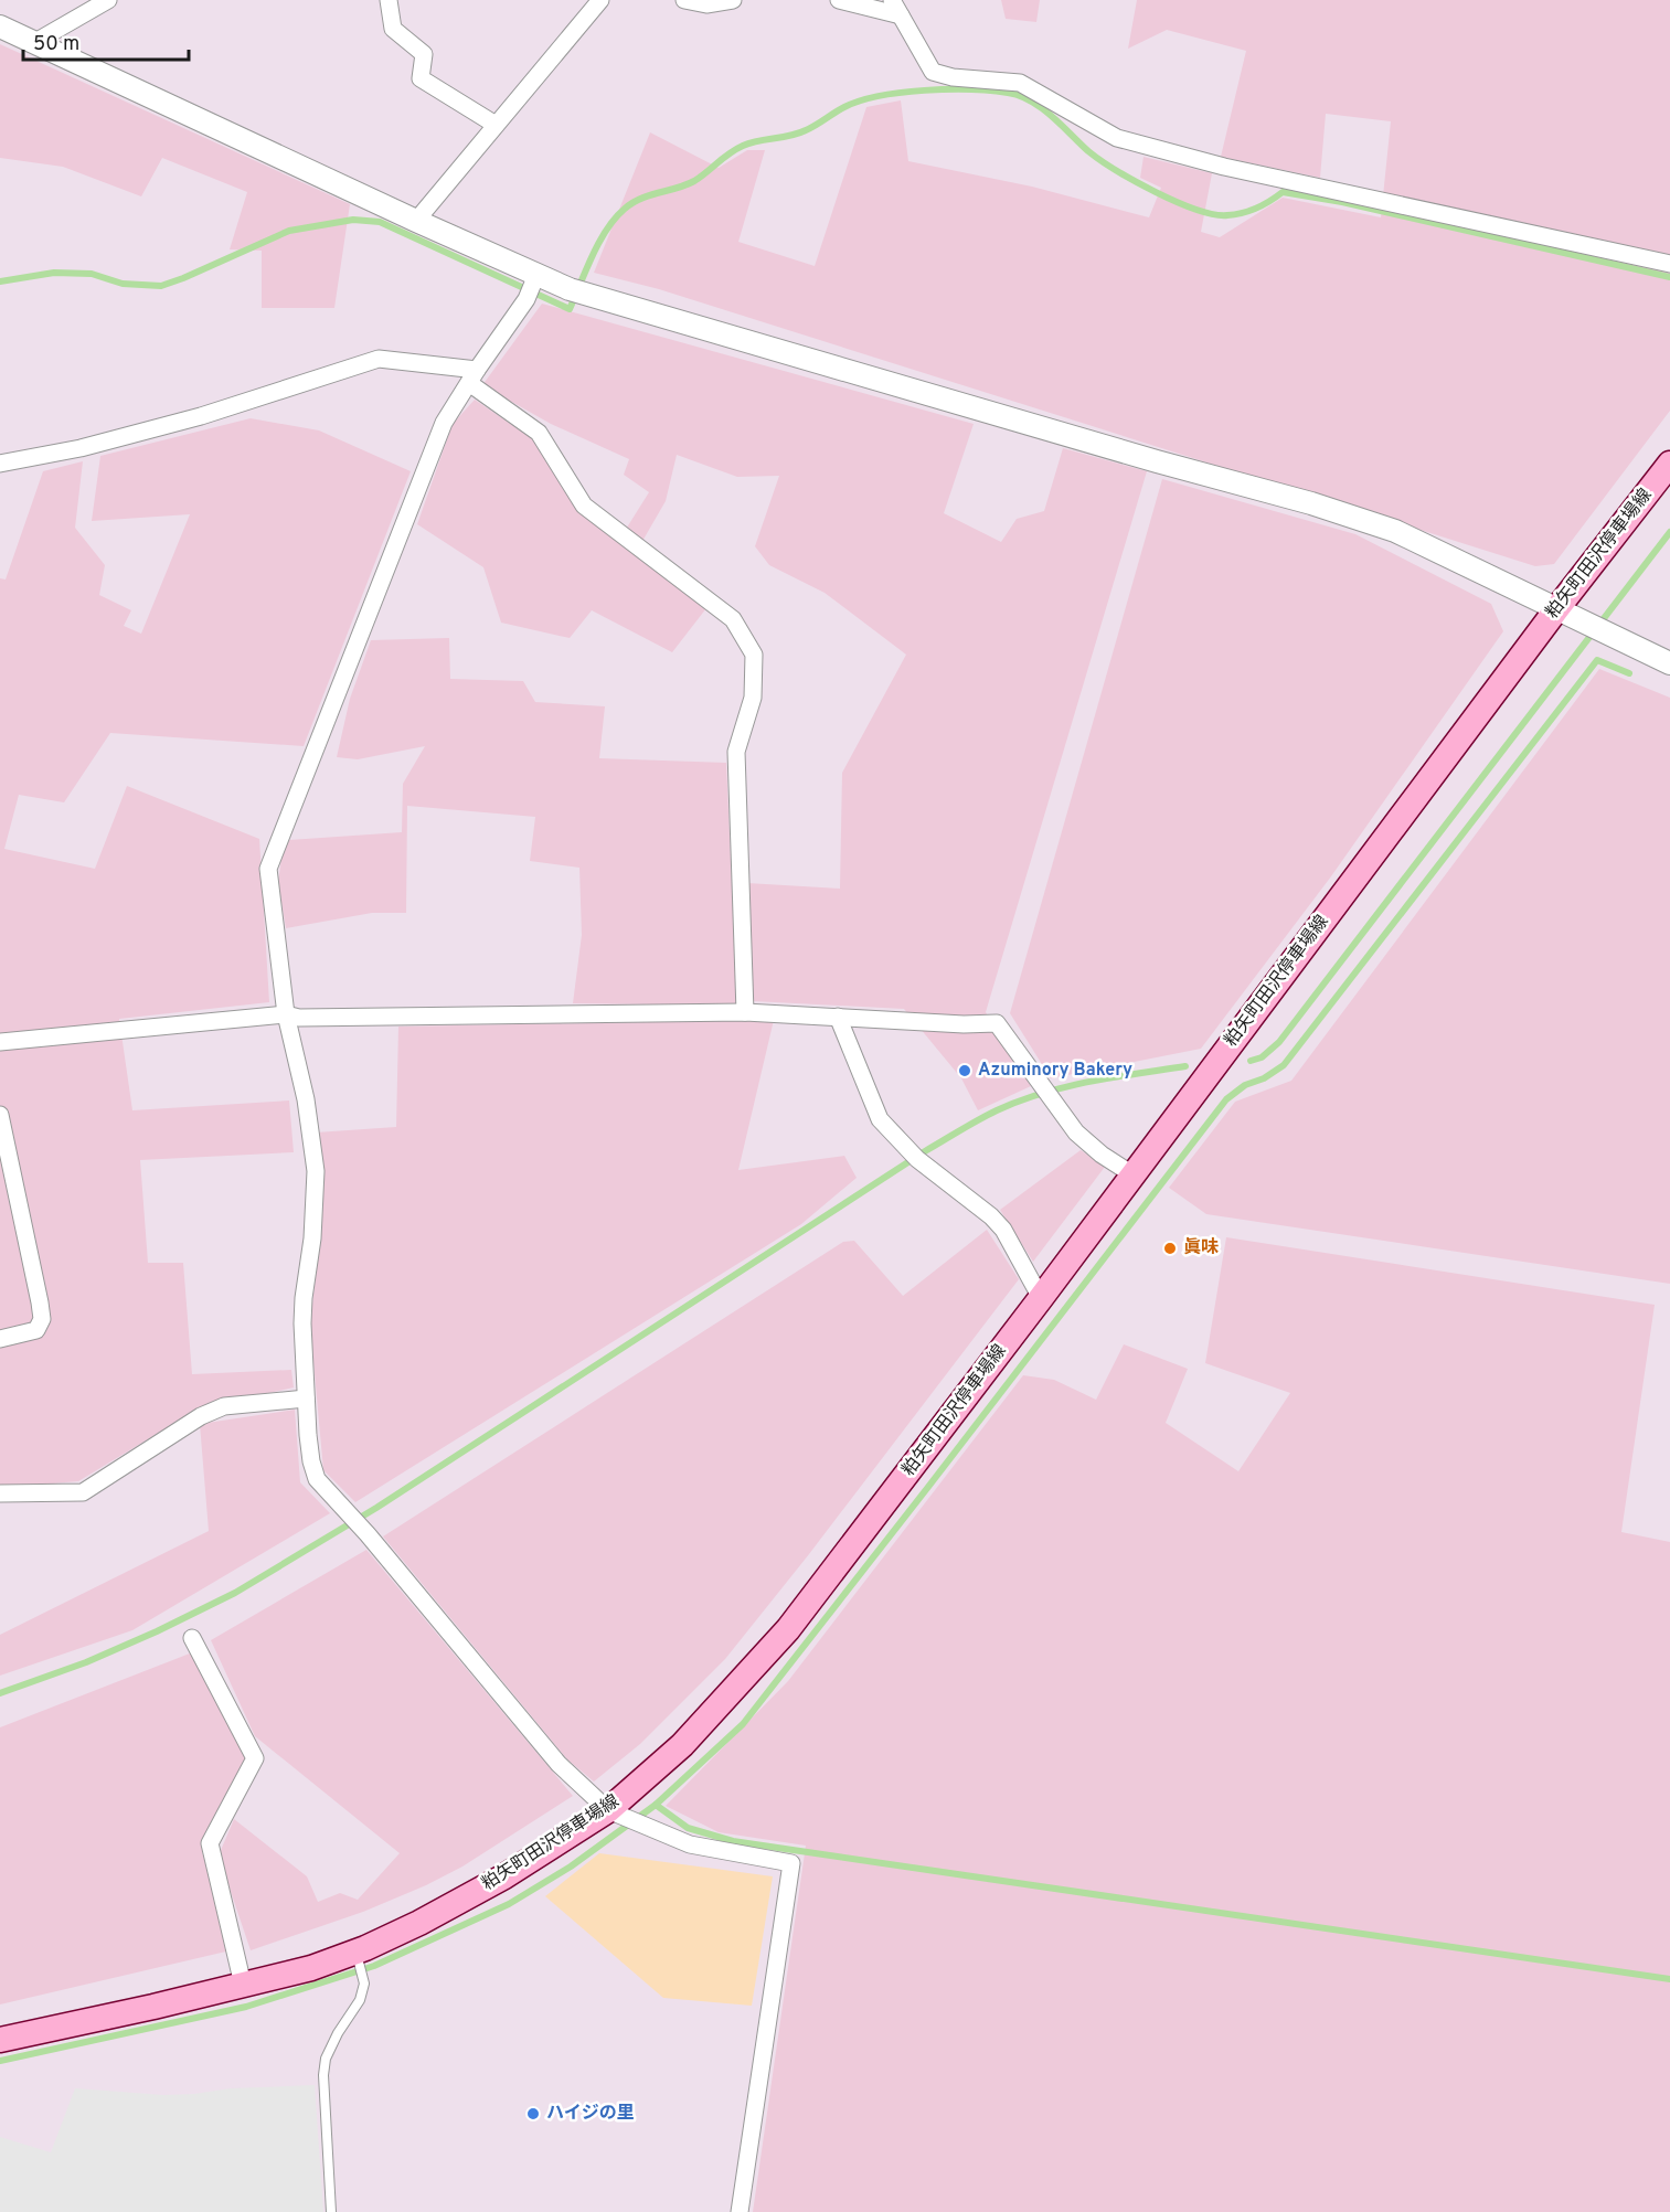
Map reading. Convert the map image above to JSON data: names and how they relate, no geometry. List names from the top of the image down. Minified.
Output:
{"streets":{"main road":["粕矢町田沢停車場線"]},"places":["Azuminory Bakery","眞味","ハイジの里"],"scale_bar":"50 m"}
